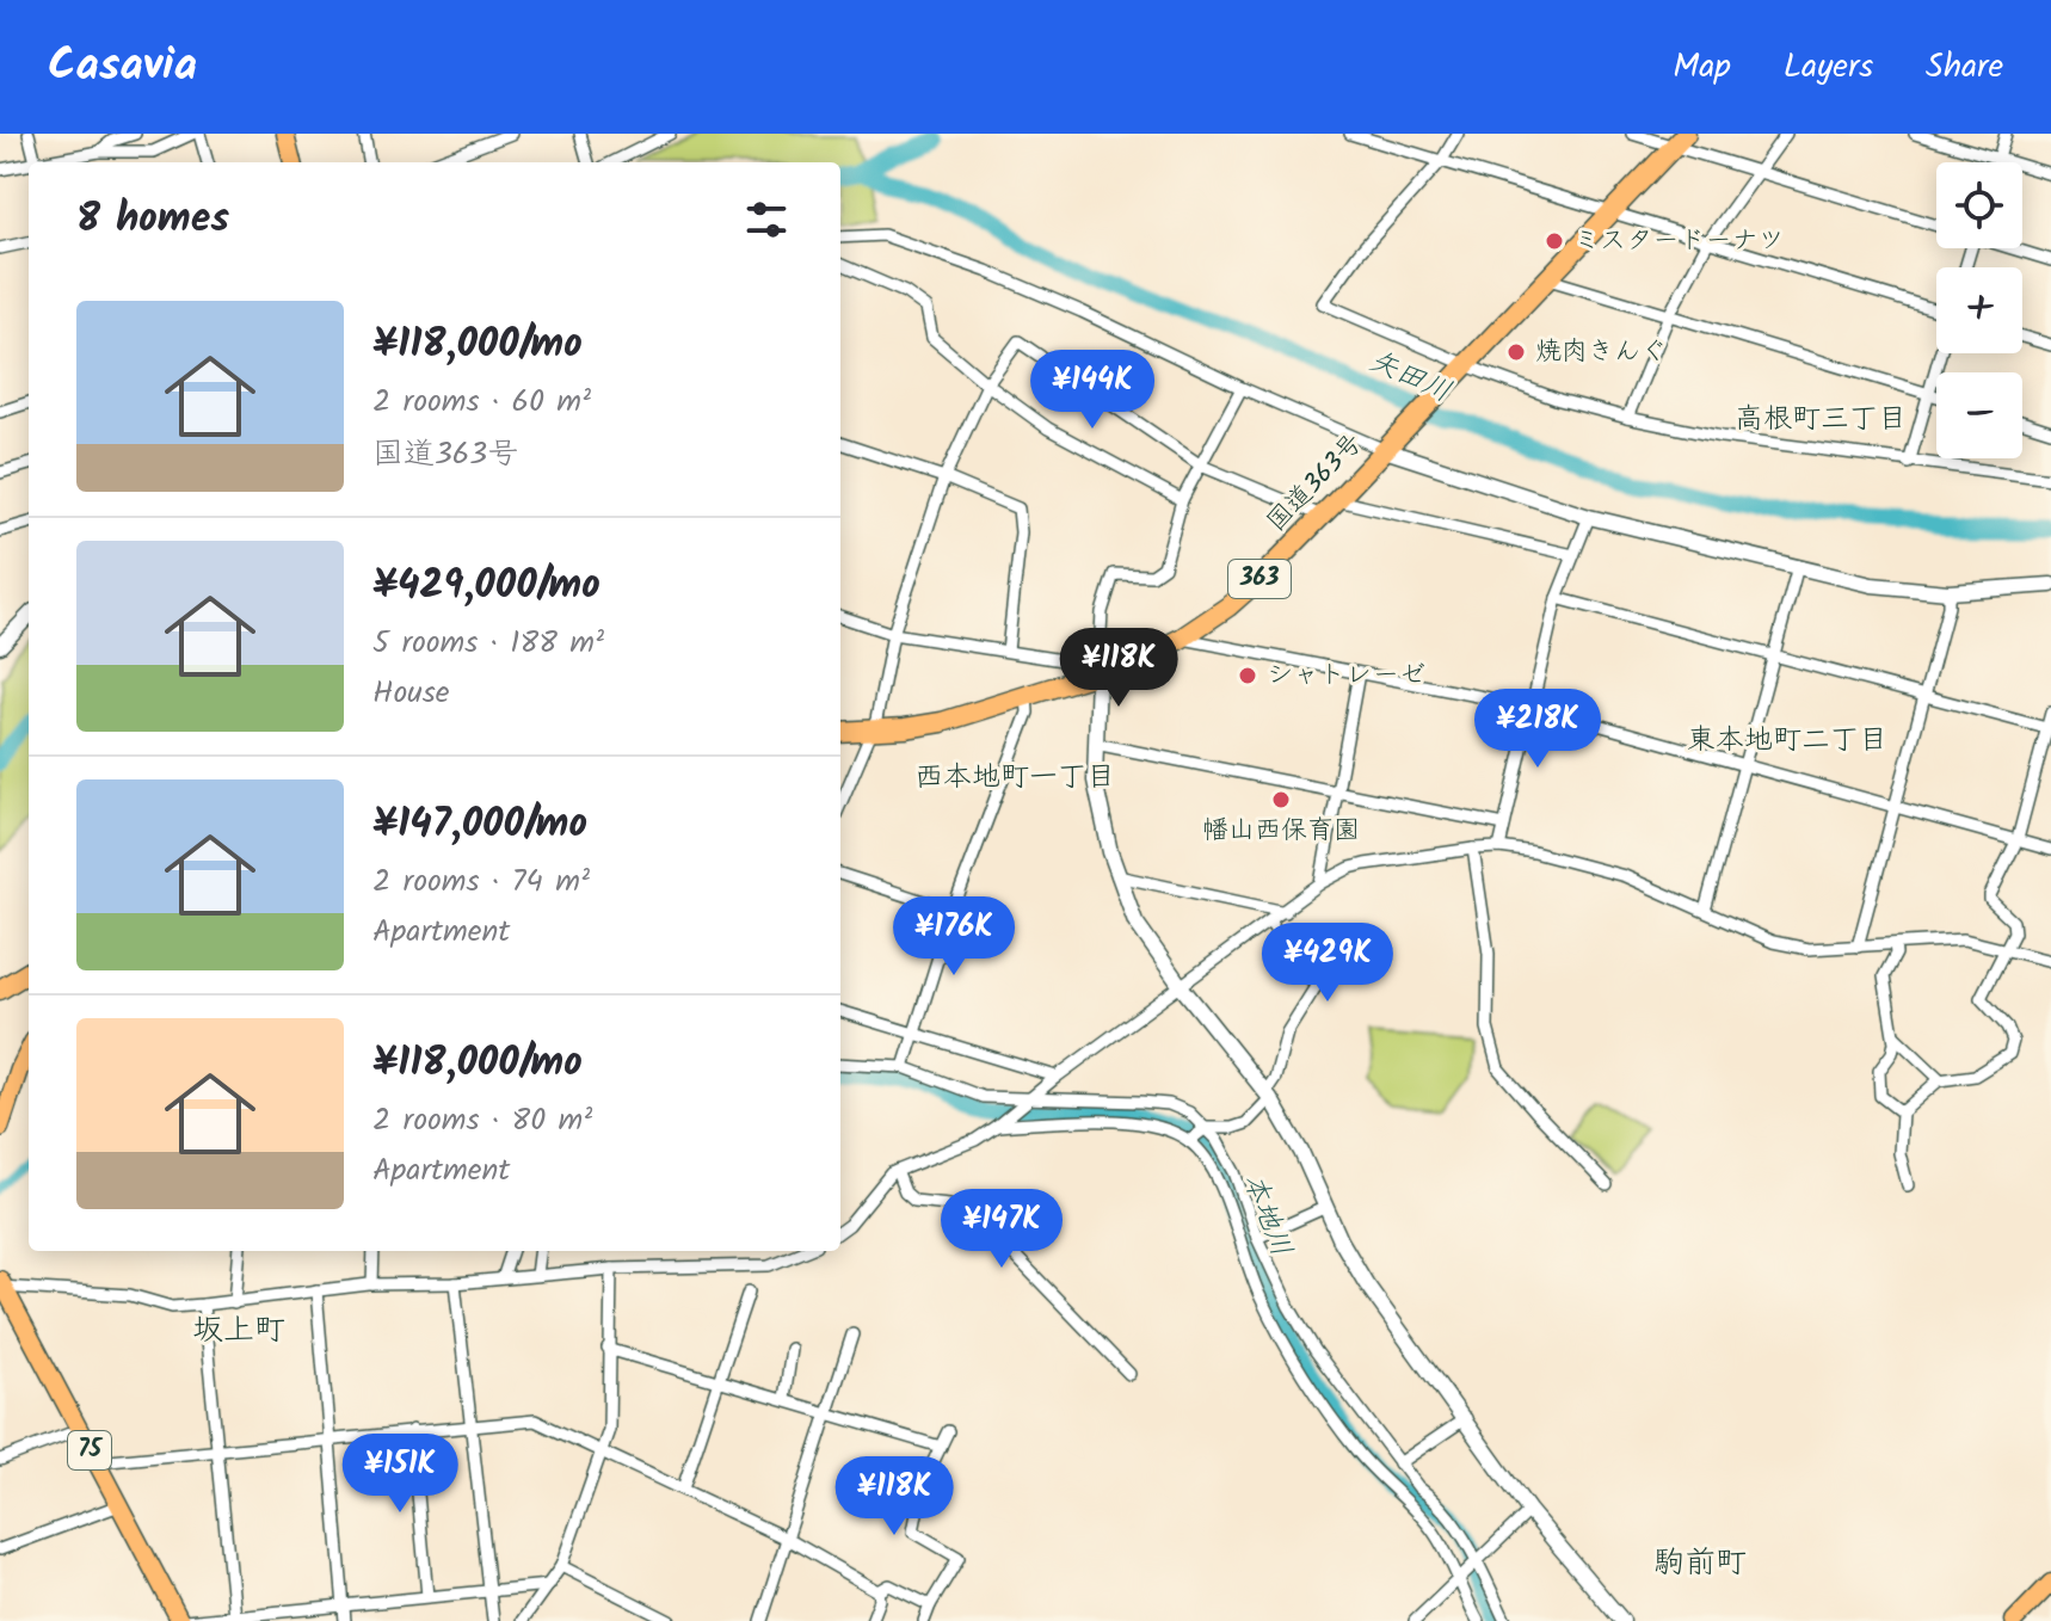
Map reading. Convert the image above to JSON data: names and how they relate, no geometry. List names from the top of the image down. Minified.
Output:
{"streets":{"highway":["国道363号","363"],"main road":["75"]},"districts":["高根町三丁目","東本地町二丁目","西本地町一丁目","坂上町","駒前町"],"water":["矢田川","本地川"],"places":["ミスタードーナツ","焼肉きんぐ","シャトレーゼ","幡山西保育園"],"page":{"header":"Casavia","nav":["Map","Layers","Share"],"map_buttons":["+","−"],"heading":"8 homes","list":[{"name":"¥118,000/mo","note":"2 rooms · 60 m² · 国道363号"},{"name":"¥429,000/mo","note":"5 rooms · 188 m² · House"},{"name":"¥147,000/mo","note":"2 rooms · 74 m² · Apartment"},{"name":"¥118,000/mo","note":"2 rooms · 80 m² · Apartment"}],"price":["¥144K","¥118K","¥218K","¥176K","¥429K","¥147K","¥151K","¥118K"]}}
